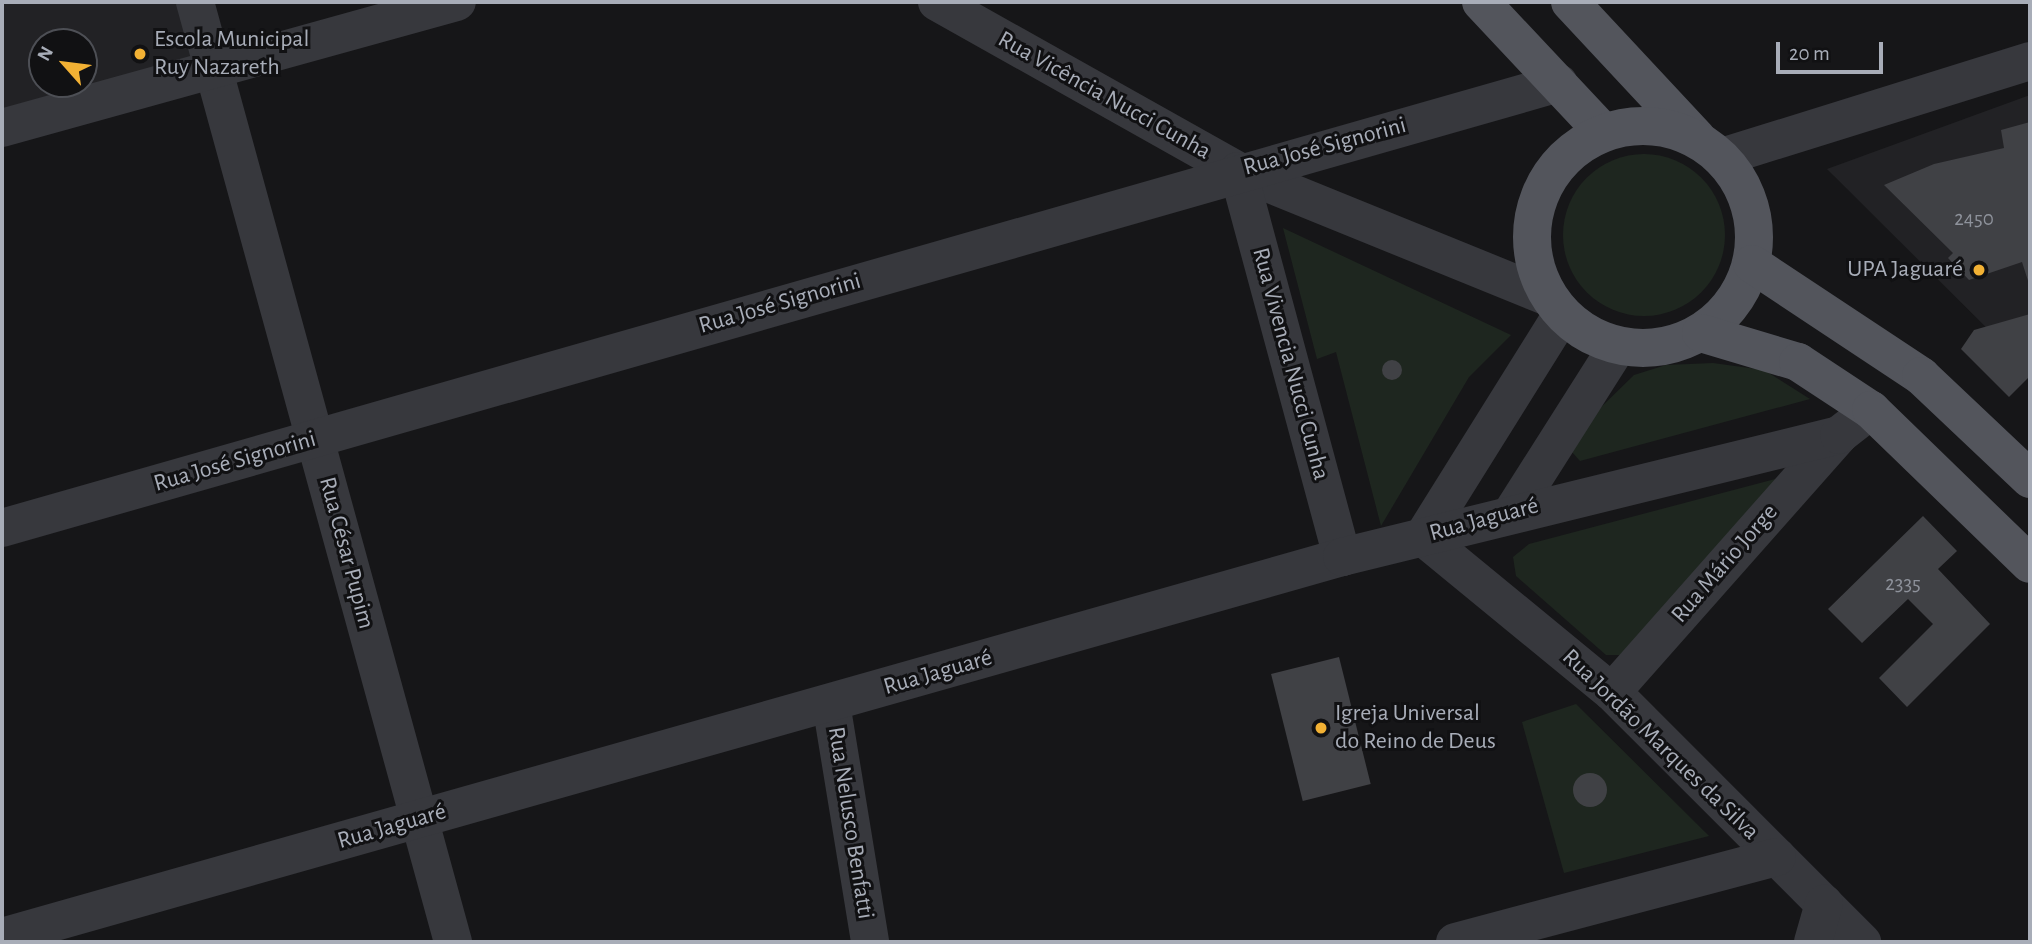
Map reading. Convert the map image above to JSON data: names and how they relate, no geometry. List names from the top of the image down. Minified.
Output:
{"streets":{"street":["Rua Vicência Nucci Cunha","Rua José Signorini","Rua Vivencia Nucci Cunha","Rua Jaguaré","Rua César Pupim","Rua Mário Jorge","Rua Jordão Marques da Silva","Rua Nelusco Benfatti"]},"crossings":[["Rua Vicência Nucci Cunha","Rua José Signorini"],["Rua Vicência Nucci Cunha","Rua Vivencia Nucci Cunha"],["Rua José Signorini","Rua Vivencia Nucci Cunha"],["Rua José Signorini","Rua César Pupim"],["Rua Vivencia Nucci Cunha","Rua Jaguaré"],["Rua Jaguaré","Rua César Pupim"],["Rua Jaguaré","Rua Mário Jorge"],["Rua Jaguaré","Rua Jordão Marques da Silva"],["Rua Jaguaré","Rua Nelusco Benfatti"],["Rua Mário Jorge","Rua Jordão Marques da Silva"]],"places":["Escola Municipal Ruy Nazareth","UPA Jaguaré","Igreja Universal do Reino de Deus"],"house_numbers":["2450","2335"],"scale_bar":"20 m","north":"top left"}
